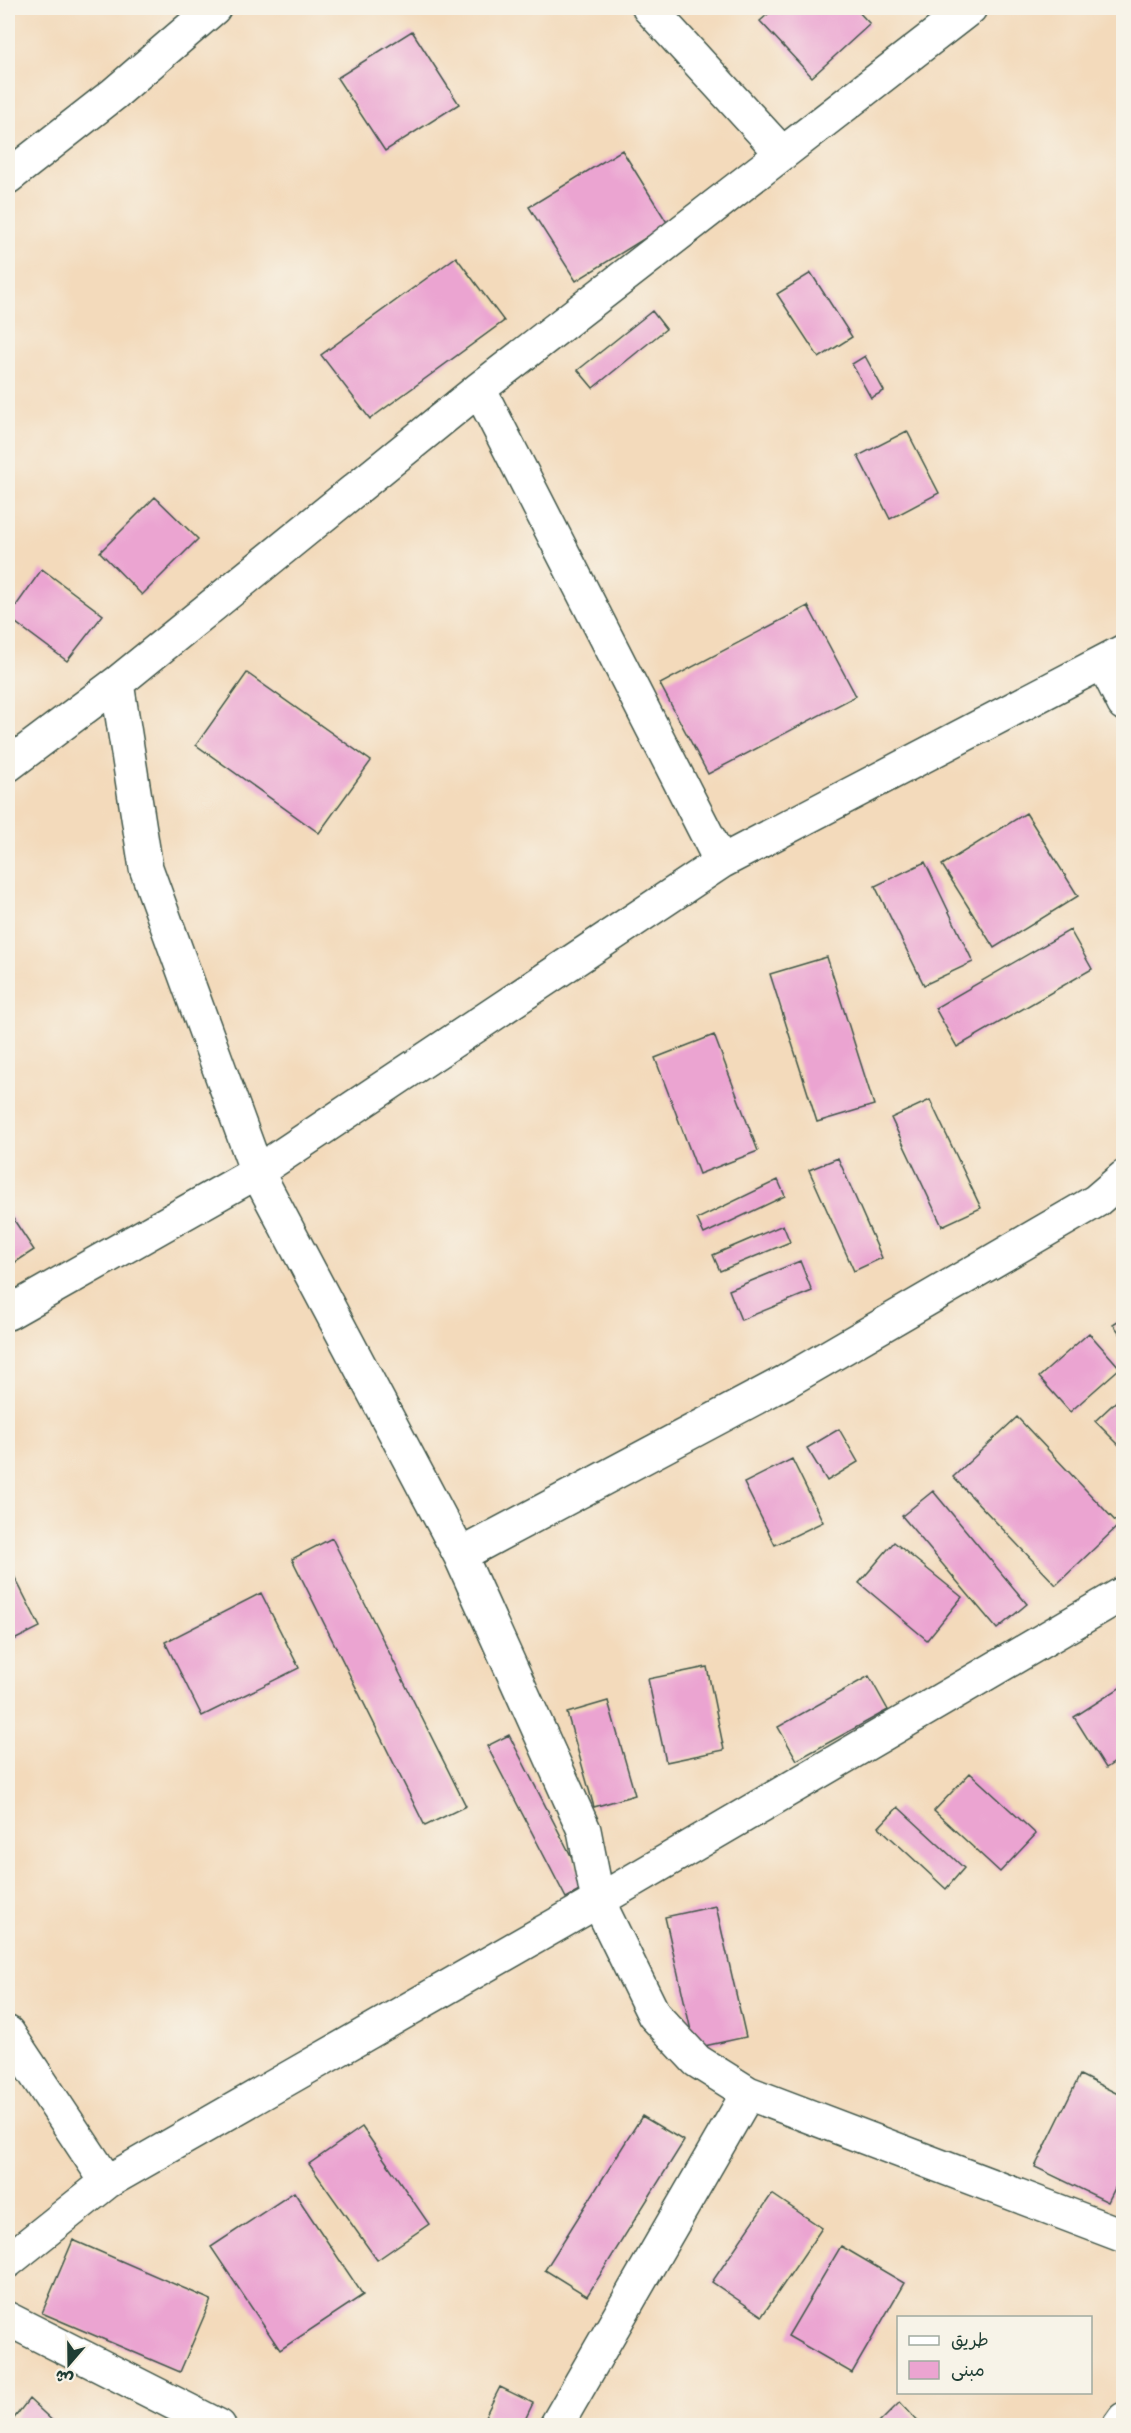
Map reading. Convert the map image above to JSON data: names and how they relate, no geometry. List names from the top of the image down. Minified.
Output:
{"legend":["طريق","مبنى"],"north":"bottom"}
